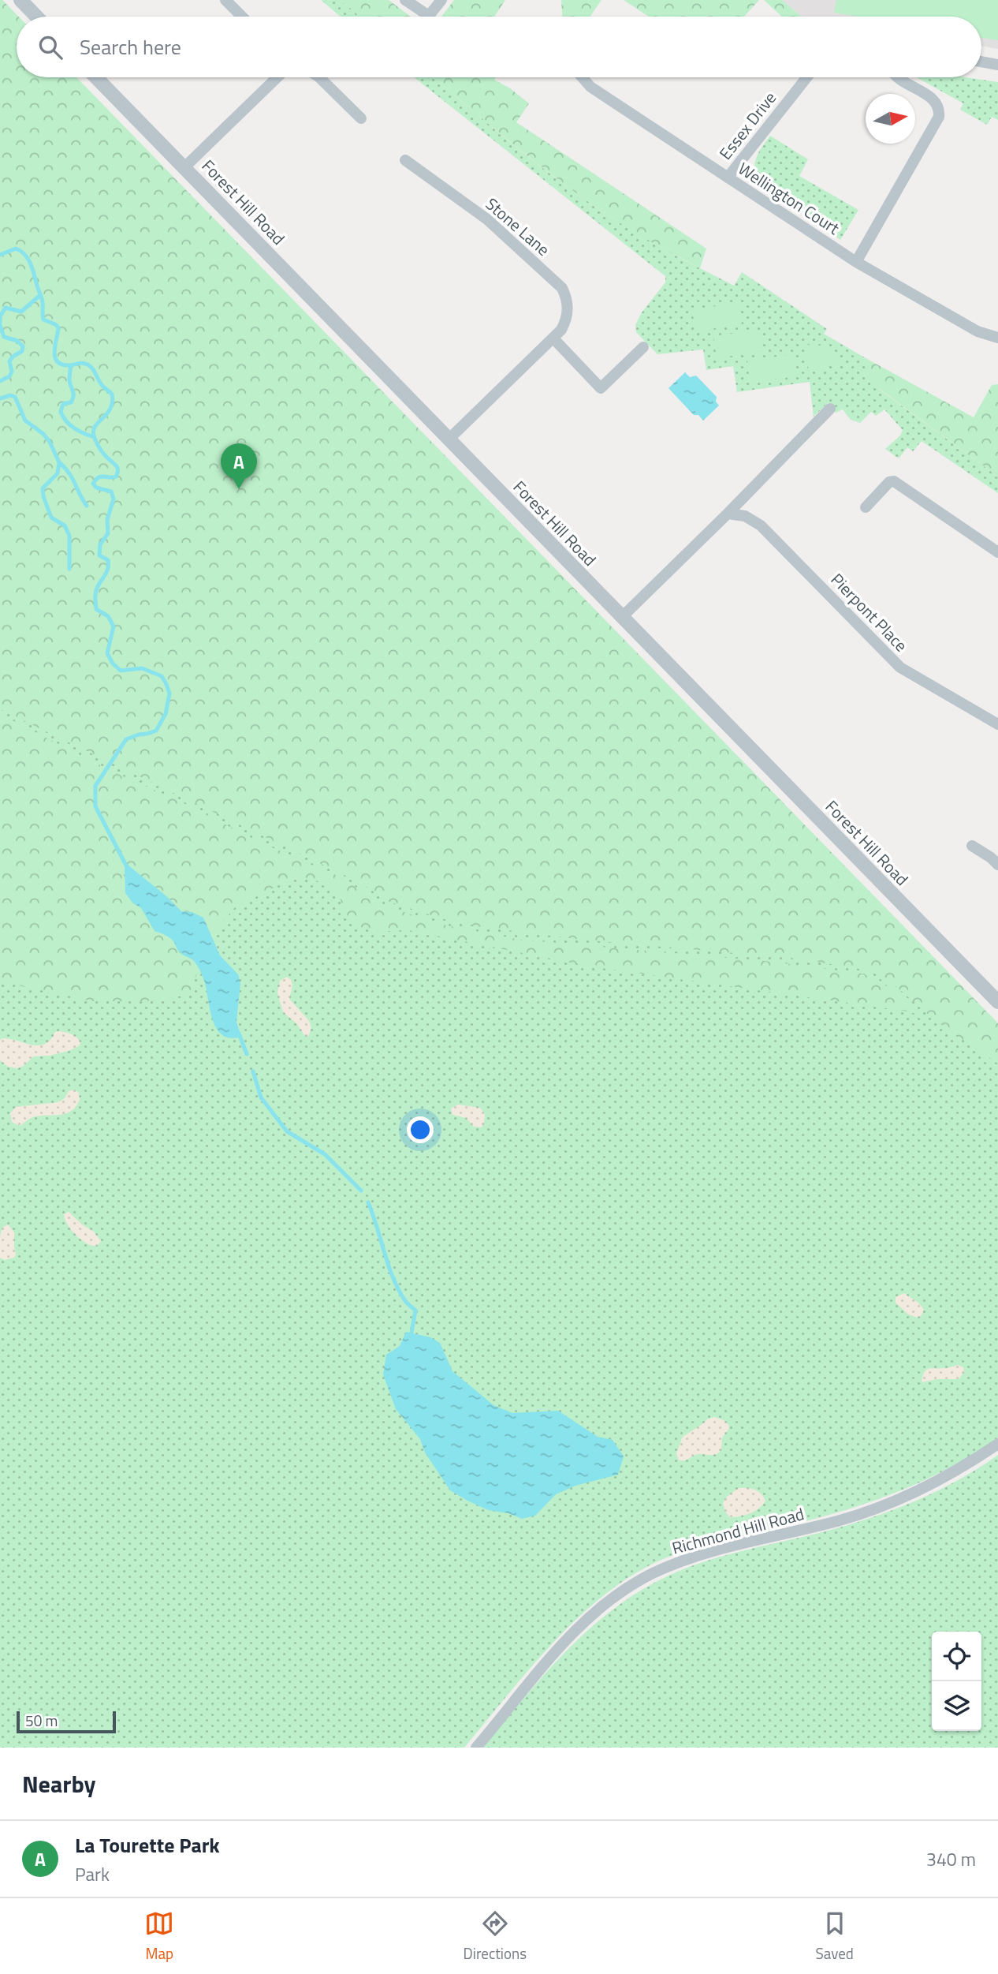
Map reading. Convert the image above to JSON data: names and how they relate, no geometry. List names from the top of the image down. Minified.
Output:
{"streets":{"street":["Essex Drive","Wellington Court","Forest Hill Road","Stone Lane","Pierpont Place","Richmond Hill Road"]},"crossings":[["Essex Drive","Wellington Court"],["Forest Hill Road","Stone Lane"]],"scale_bar":"50 m","north":"right","page":{"search":"Search here","pins":"A","scale":"50 m","heading":"Nearby","list":[{"mark":"A","name":"La Tourette Park","note":"Park","value":"340 m"}],"nav":["Map","Directions","Saved"]}}
